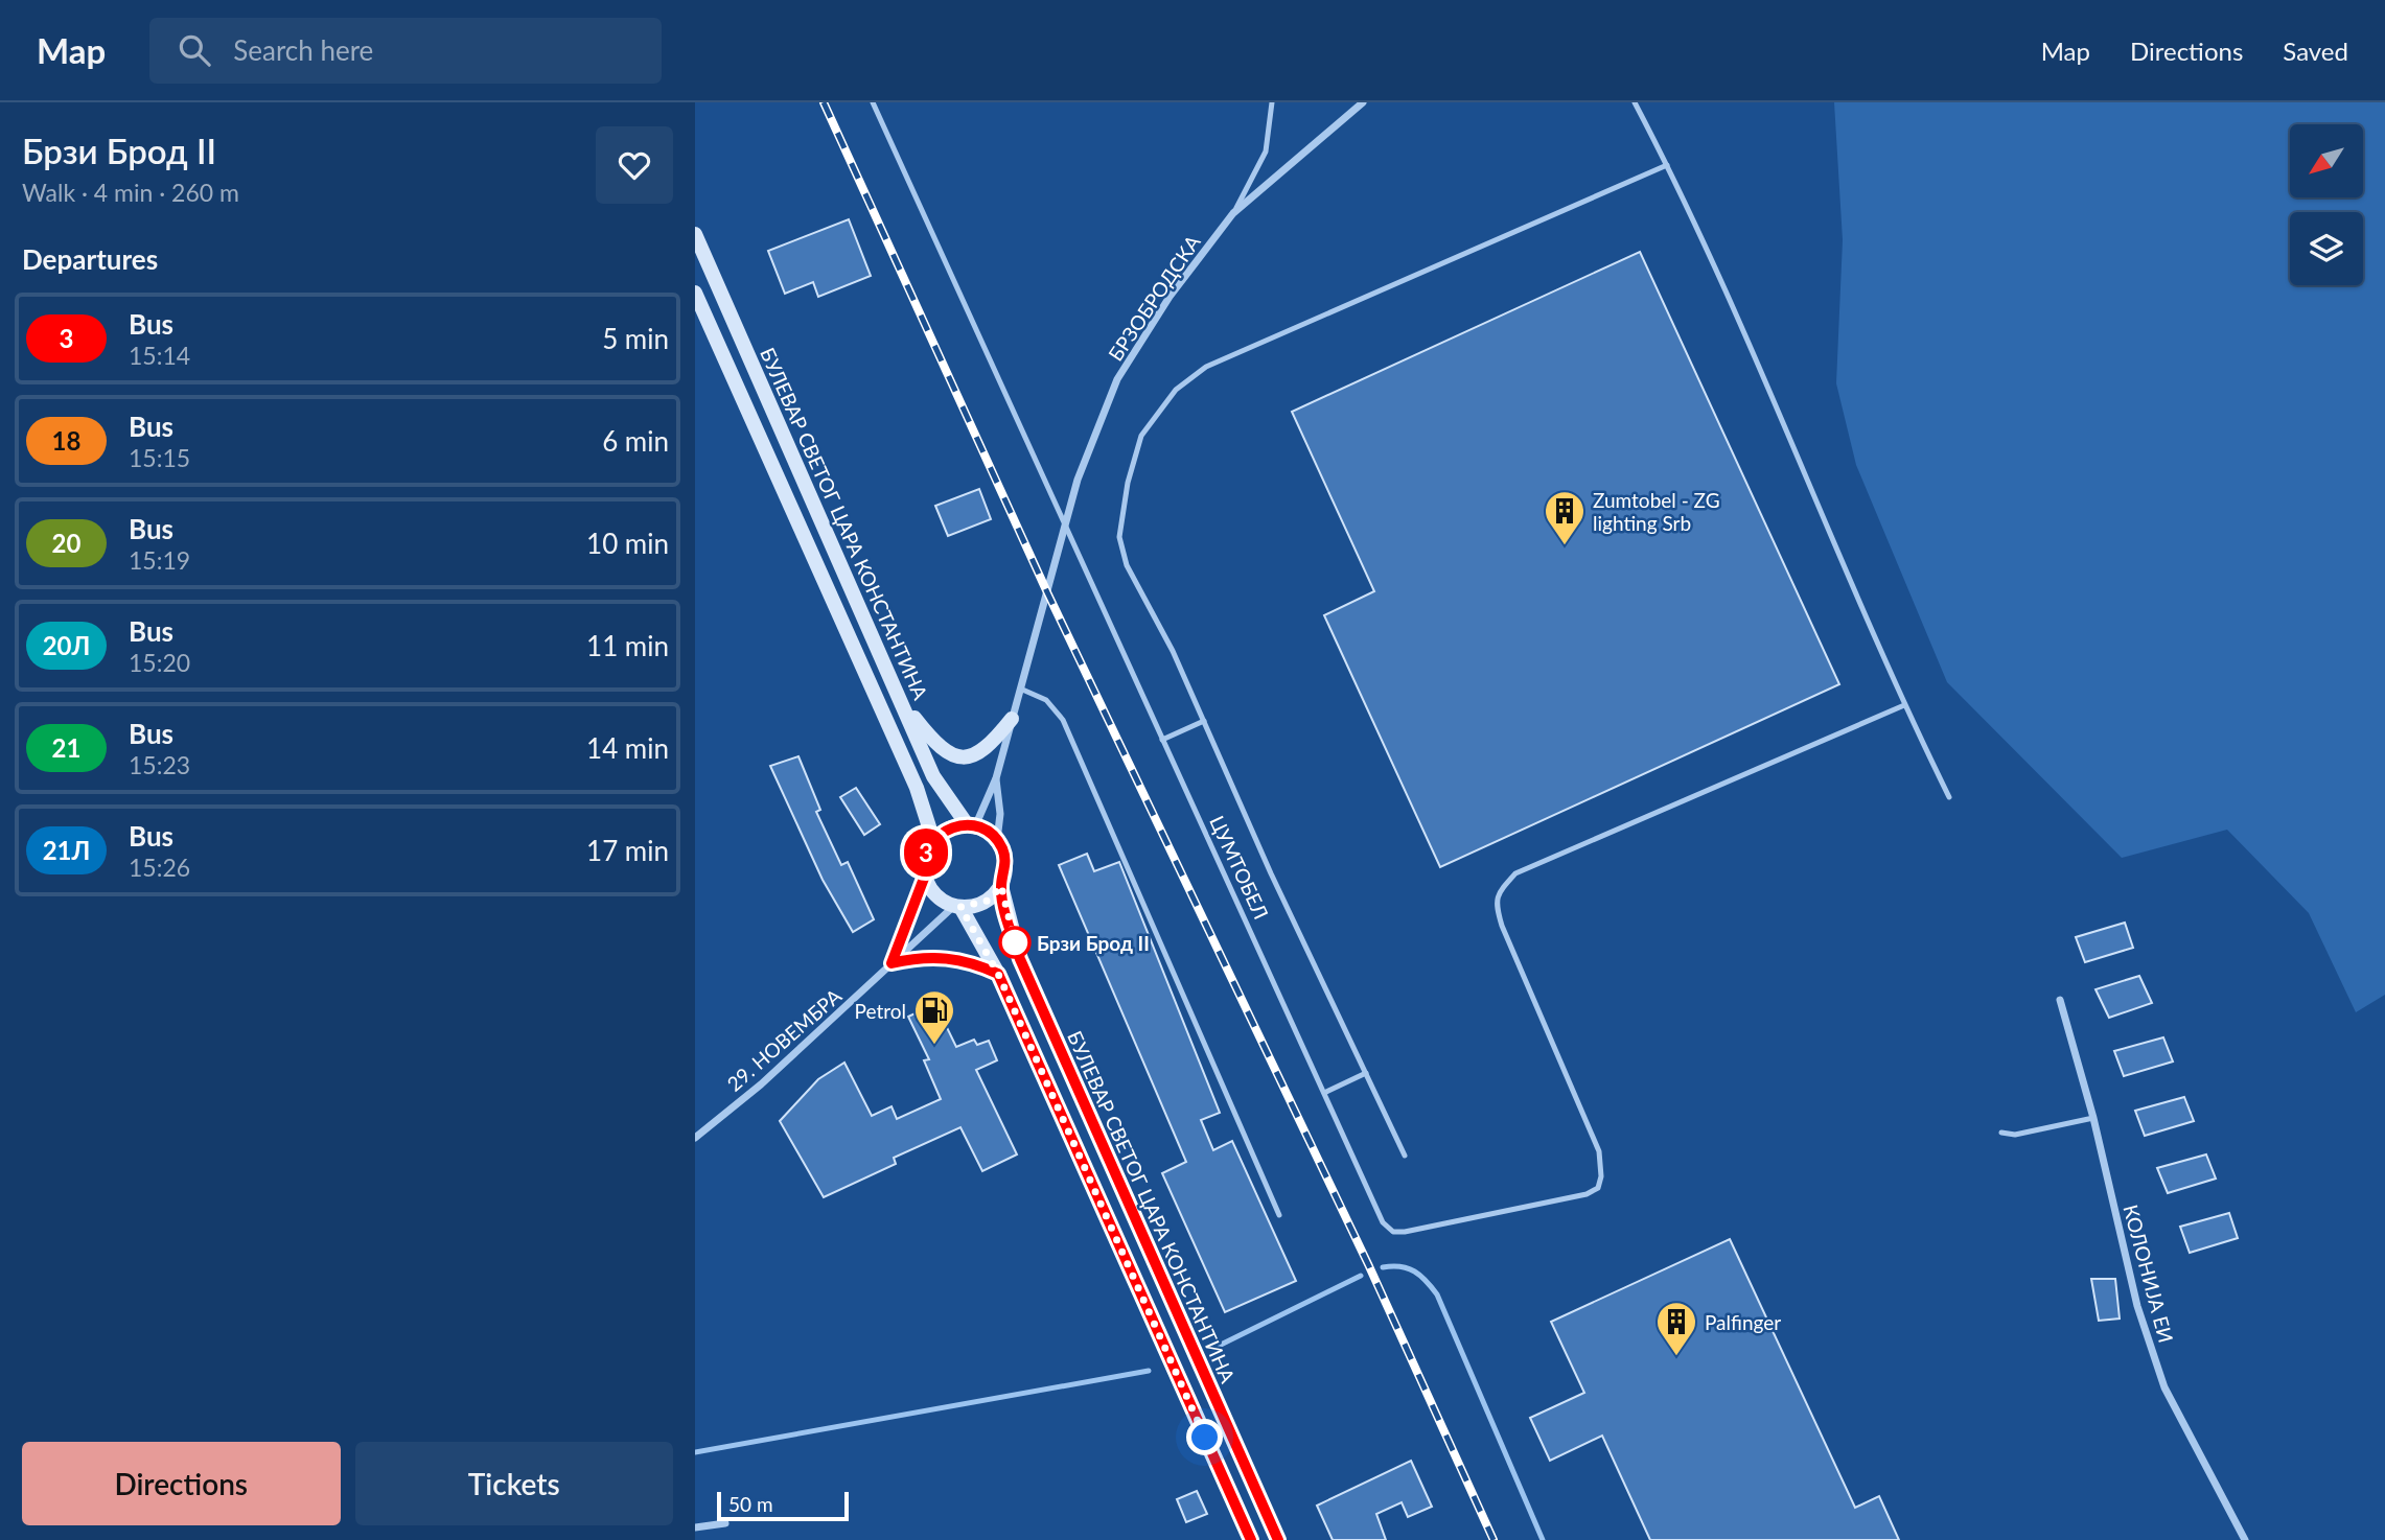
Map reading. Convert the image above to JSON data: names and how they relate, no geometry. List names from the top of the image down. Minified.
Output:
{"streets":{"main road":["БУЛЕВАР СВЕТОГ ЦАРА КОНСТАНТИНА"],"street":["БРЗОБРОДСКА","29. НОВЕМБРА","КОЛОНИЈА ЕИ"],"lane":["ЦУМТОБЕЛ"]},"crossings":[["БРЗОБРОДСКА","ЦУМТОБЕЛ"],["БУЛЕВАР СВЕТОГ ЦАРА КОНСТАНТИНА","29. НОВЕМБРА"]],"places":{"building":["Zumtobel - ZG lighting Srb","Palfinger"],"other":["Брзи Брод II"],"fuel station":["Petrol"]},"lines":["bus line 3"],"scale_bar":"50 m","north":"bottom left","page":{"header":"Map","search":"Search here","nav":["Map","Directions","Saved"],"heading":[["Брзи Брод II","Walk · 4 min · 260 m"],"Departures"],"on_map":"3","list":[{"mark":"3","name":"Bus","note":"15:14","value":"5 min"},{"mark":"18","name":"Bus","note":"15:15","value":"6 min"},{"mark":"20","name":"Bus","note":"15:19","value":"10 min"},{"mark":"20Л","name":"Bus","note":"15:20","value":"11 min"},{"mark":"21","name":"Bus","note":"15:23","value":"14 min"},{"mark":"21Л","name":"Bus","note":"15:26","value":"17 min"}],"buttons":["Directions","Tickets"],"scale":"50 m"}}
